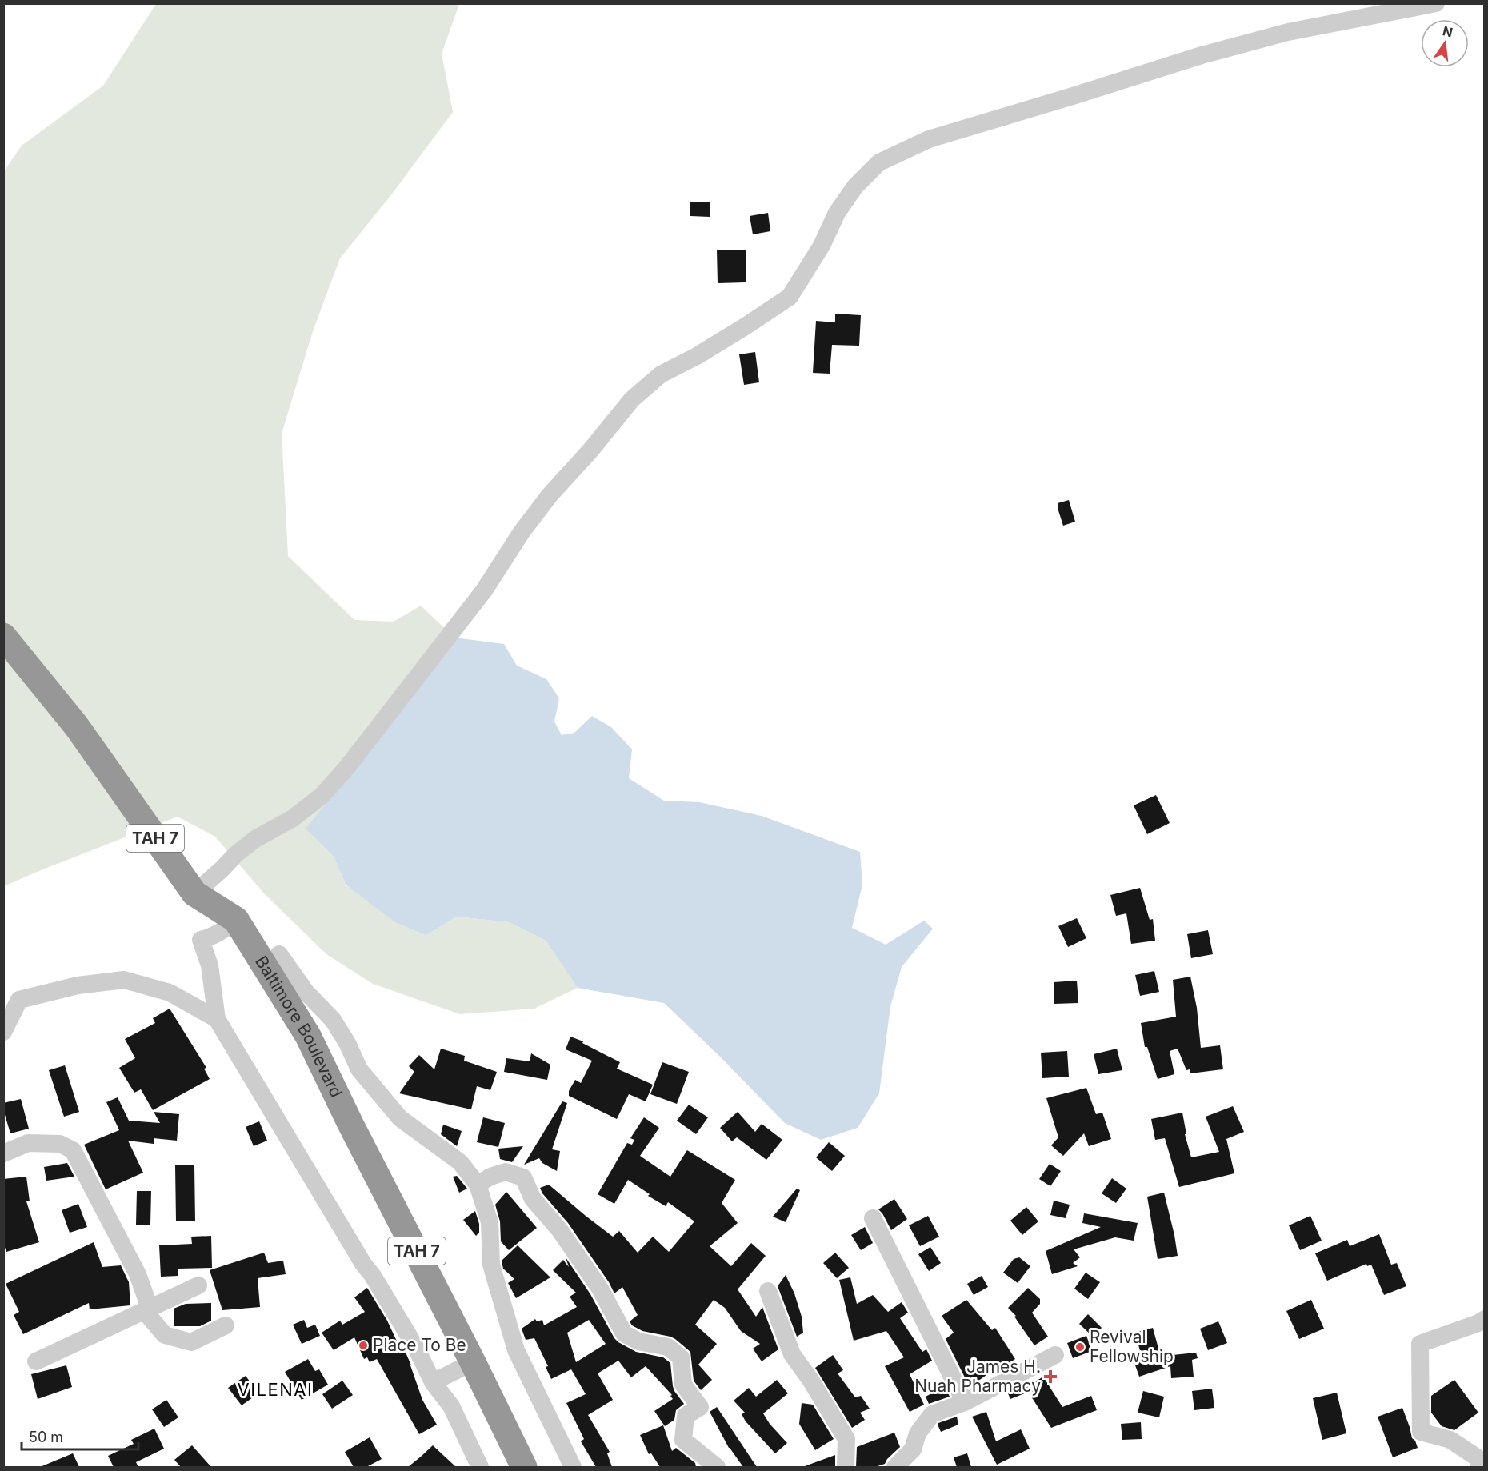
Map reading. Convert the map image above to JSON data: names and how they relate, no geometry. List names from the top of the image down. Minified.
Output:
{"streets":{"highway":["TAH 7","Baltimore Boulevard"]},"districts":["VILENAI"],"places":{"other":["Place To Be","Revival Fellowship"],"health":["James H. Nuah Pharmacy"]},"scale_bar":"50 m","north":"top"}
